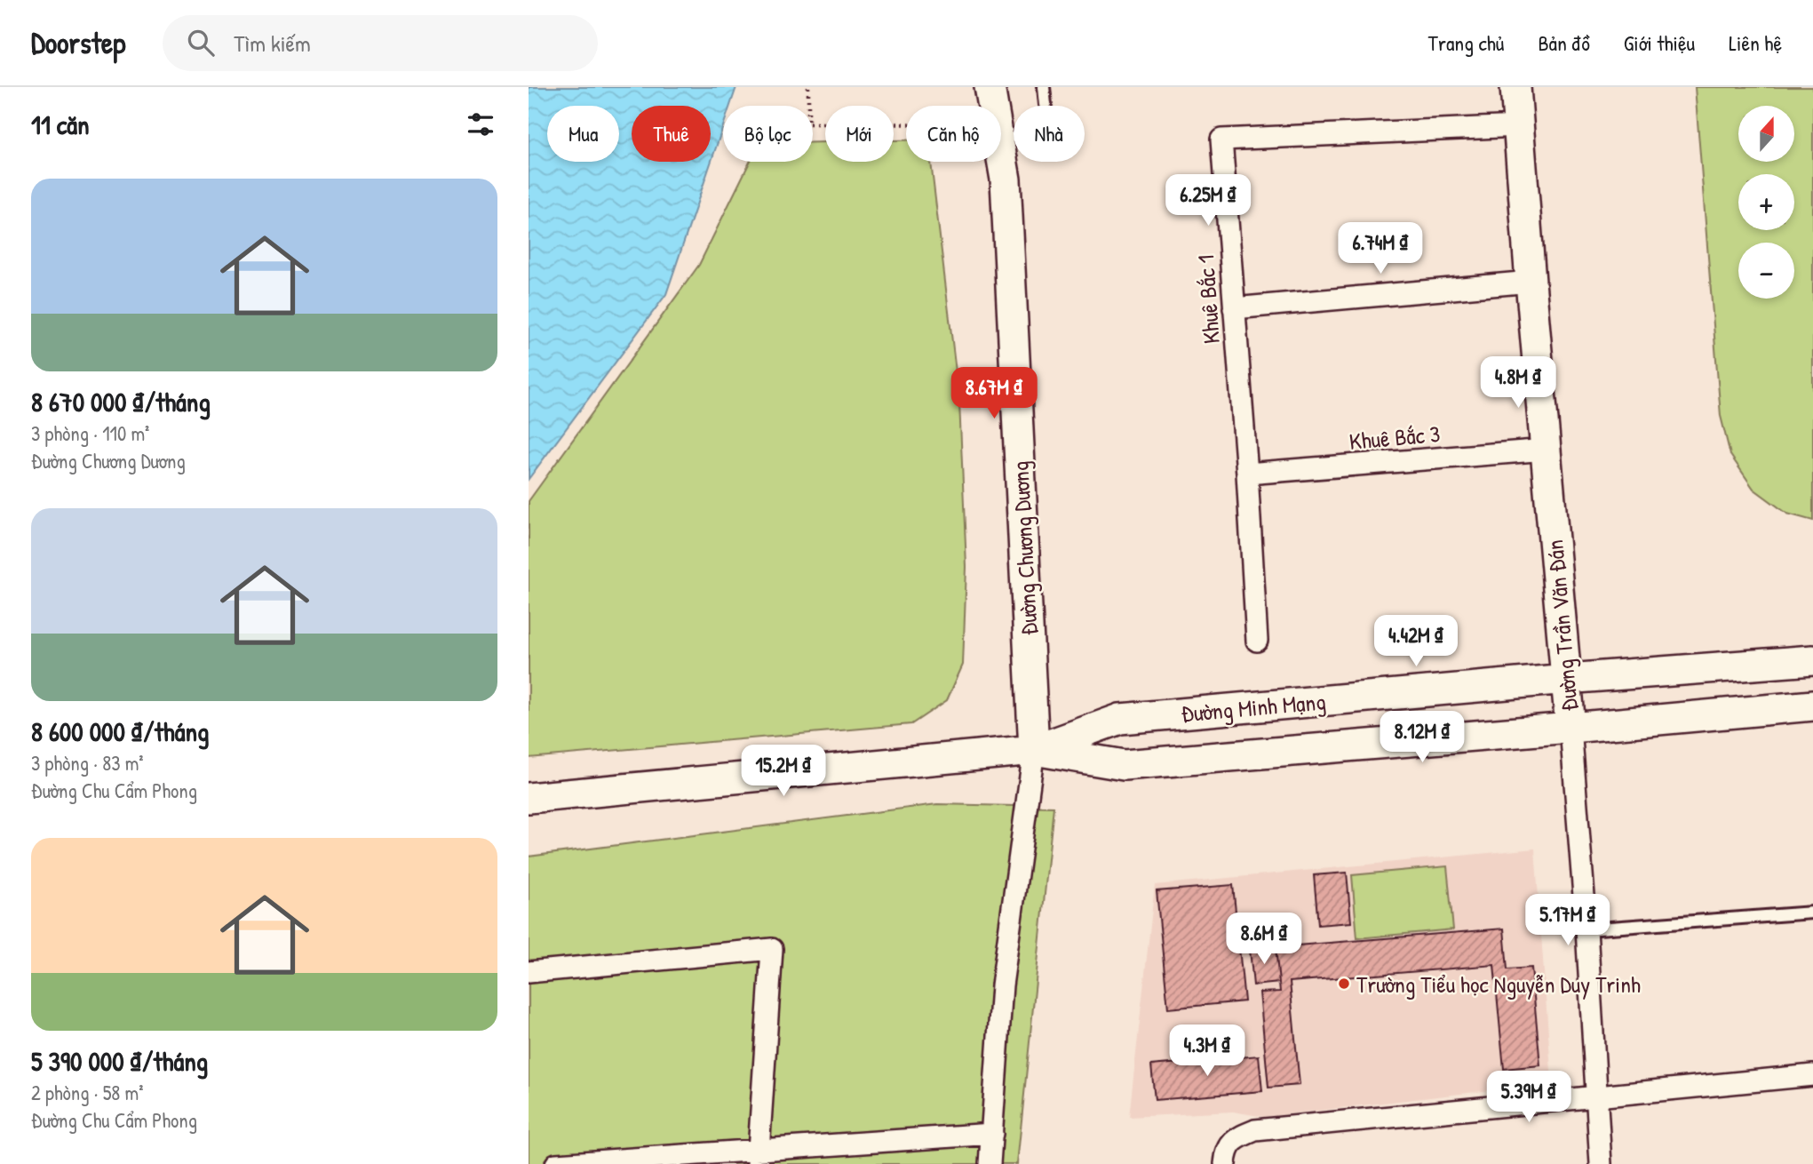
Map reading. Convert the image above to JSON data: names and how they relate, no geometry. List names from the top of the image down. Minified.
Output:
{"streets":{"street":["Khuê Bắc 1","Khuê Bắc 3","Đường Chương Dương","Đường Trần Văn Đán","Đường Minh Mạng"]},"crossings":[["Khuê Bắc 1","Khuê Bắc 3"],["Khuê Bắc 1","Đường Trần Văn Đán"],["Khuê Bắc 3","Đường Trần Văn Đán"],["Đường Chương Dương","Đường Minh Mạng"],["Đường Trần Văn Đán","Đường Minh Mạng"]],"places":["Trường Tiểu học Nguyễn Duy Trinh"],"north":"top","page":{"header":"Doorstep","search":"Tìm kiếm","nav":["Trang chủ","Bản đồ","Giới thiệu","Liên hệ"],"heading":"11 căn","map_buttons":["+","−"],"chip":["Mua","Thuê","Bộ lọc","Mới","Căn hộ","Nhà"],"list":[{"name":"8 670 000 ₫/tháng","note":"3 phòng · 110 m² · Đường Chương Dương"},{"name":"8 600 000 ₫/tháng","note":"3 phòng · 83 m² · Đường Chu Cẩm Phong"},{"name":"5 390 000 ₫/tháng","note":"2 phòng · 58 m² · Đường Chu Cẩm Phong"}],"price":["6.25M ₫","6.74M ₫","4.8M ₫","8.67M ₫","4.42M ₫","8.12M ₫","15.2M ₫","5.17M ₫","8.6M ₫","4.3M ₫","5.39M ₫"]}}
